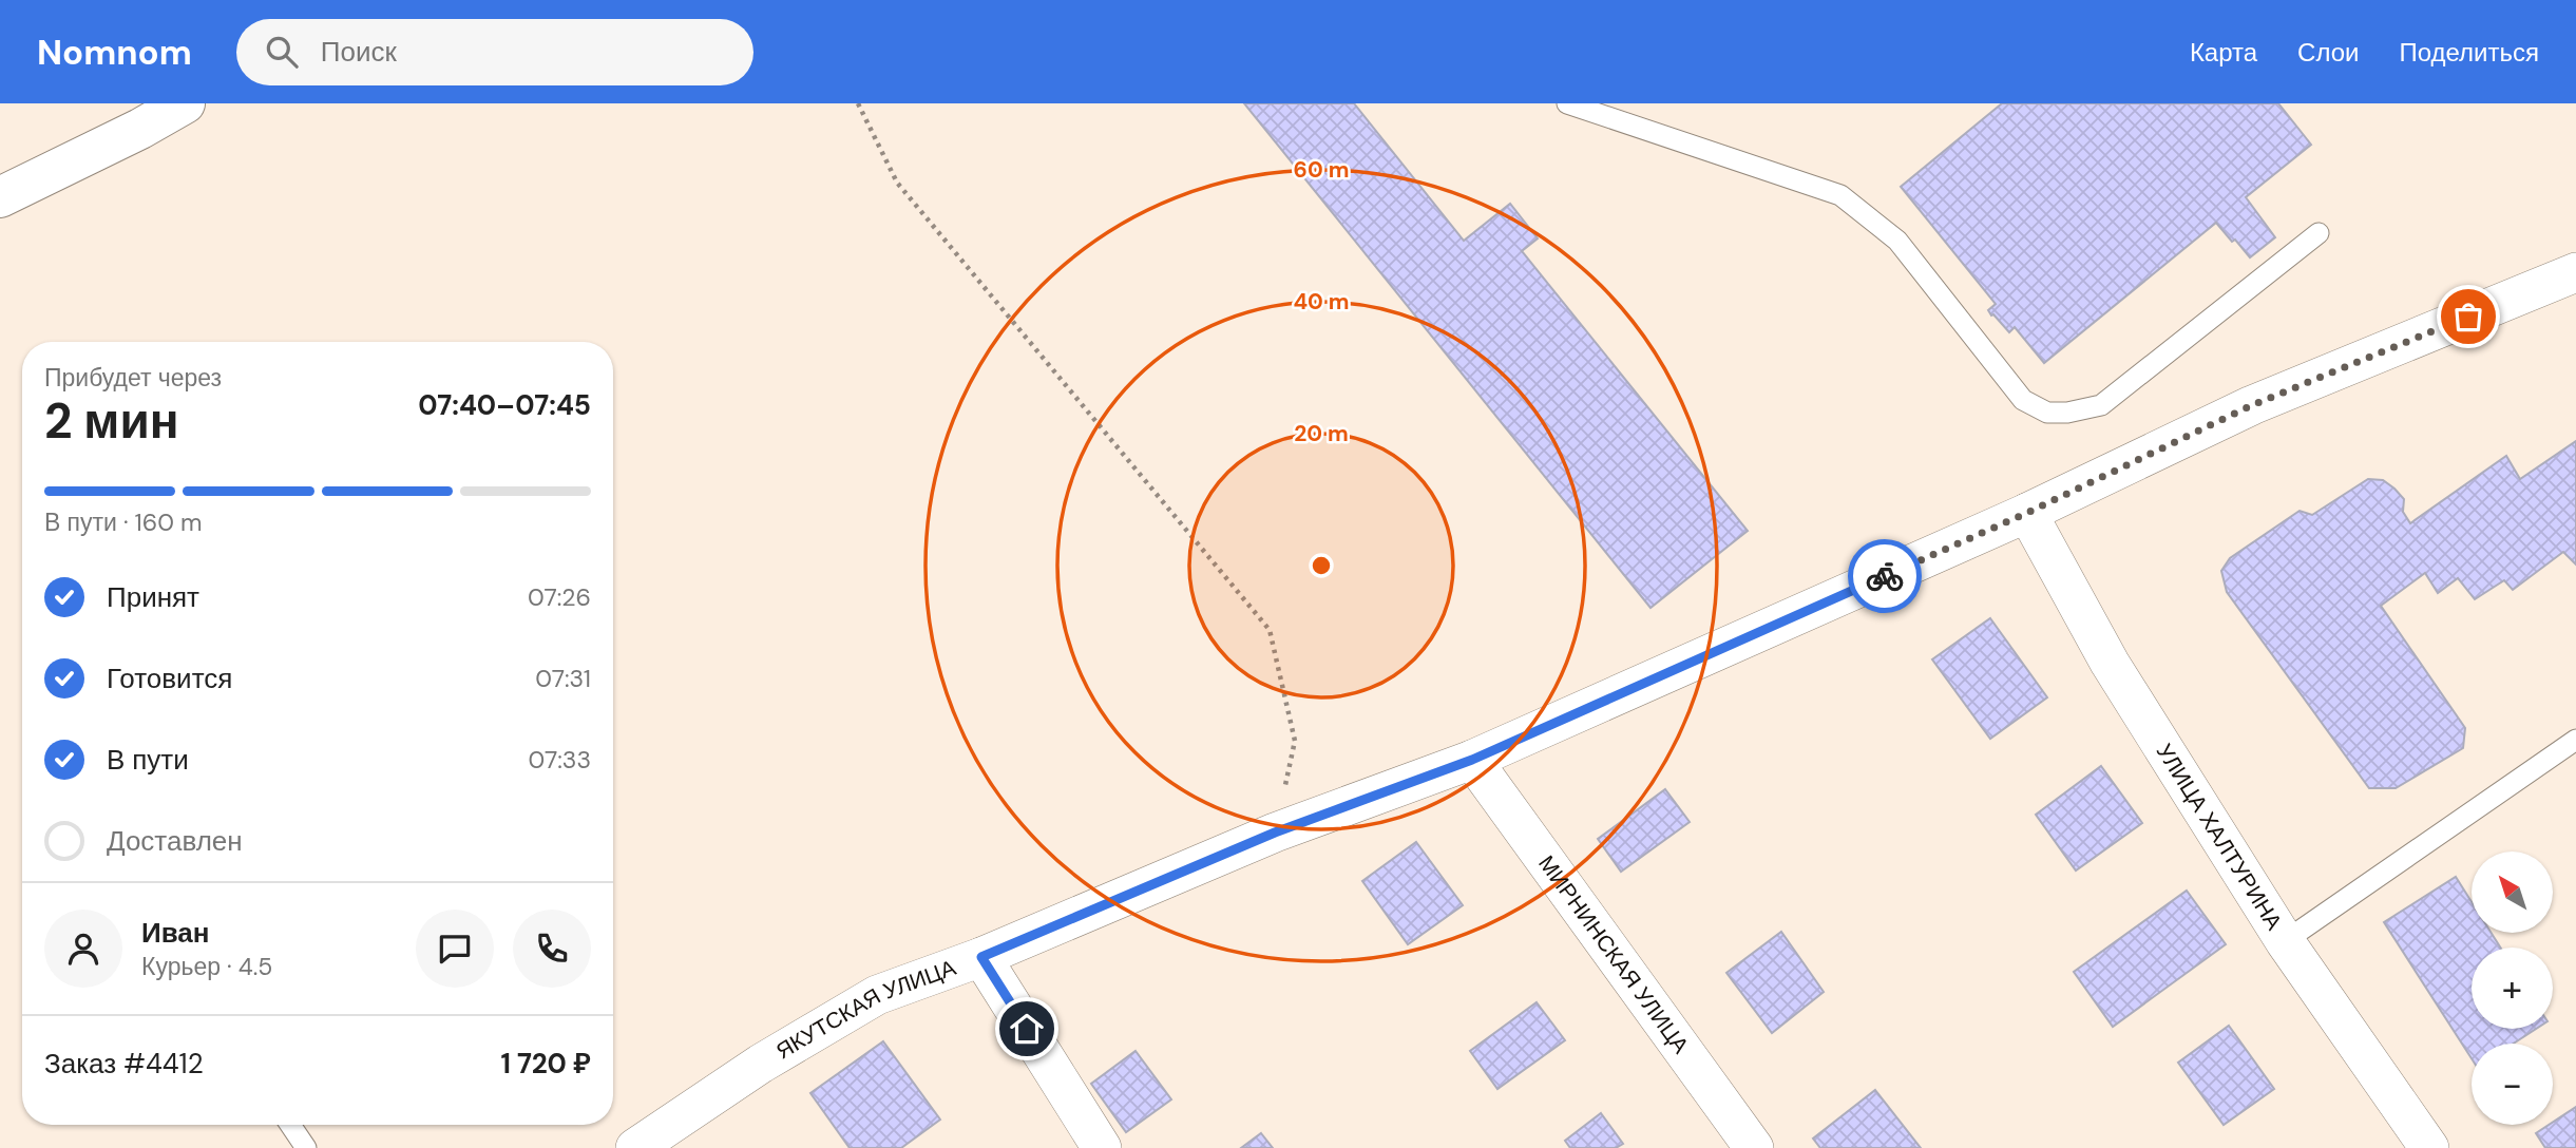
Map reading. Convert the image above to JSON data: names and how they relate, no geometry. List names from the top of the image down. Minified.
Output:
{"streets":{"street":["УЛИЦА ХАЛТУРИНА","МИРНИНСКАЯ УЛИЦА","ЯКУТСКАЯ УЛИЦА"]},"crossings":[["УЛИЦА ХАЛТУРИНА","ЯКУТСКАЯ УЛИЦА"],["МИРНИНСКАЯ УЛИЦА","ЯКУТСКАЯ УЛИЦА"]],"north":"top left","page":{"header":"Nomnom","search":"Поиск","nav":["Карта","Слои","Поделиться"],"heading":["2 мин","Прибудет через","07:40–07:45"],"panel":["Иван","Курьер · 4.5","Заказ #4412","1 720 ₽"],"bar":"В пути · 160 m","list":[["Принят","07:26"],["Готовится","07:31"],["В пути","07:33"],"Доставлен"],"map_buttons":["+","−"]},"rings":["60 m","40 m","20 m"]}
